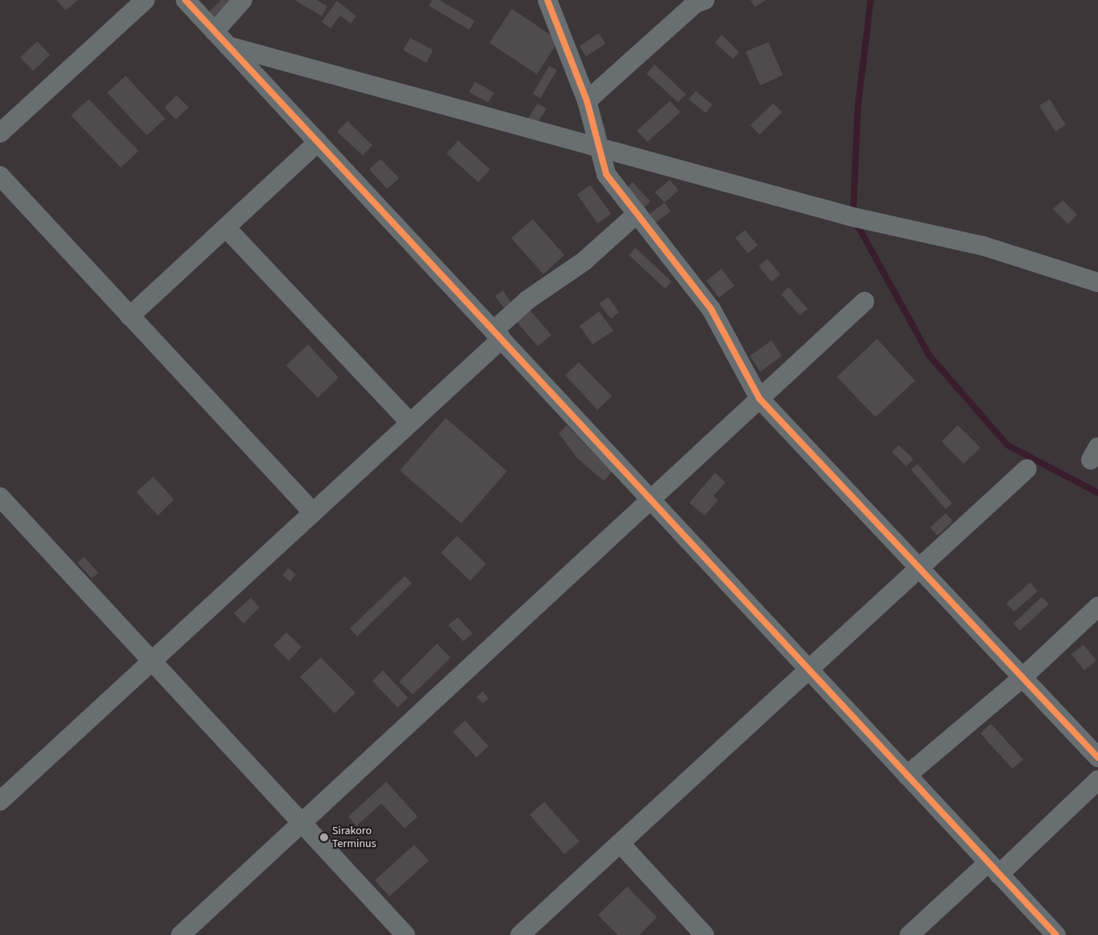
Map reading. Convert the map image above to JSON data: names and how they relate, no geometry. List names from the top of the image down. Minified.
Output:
{"places":["Sirakoro Terminus"]}
